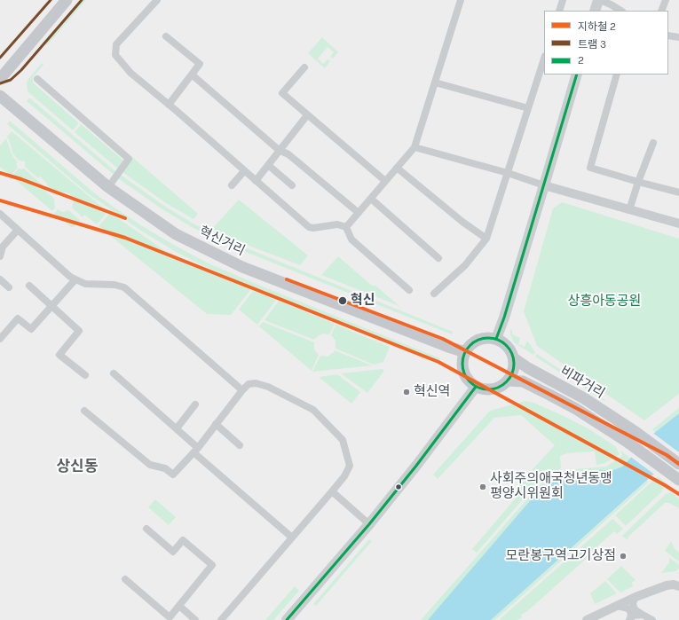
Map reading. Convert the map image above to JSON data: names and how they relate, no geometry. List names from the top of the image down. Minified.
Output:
{"streets":{"main road":["혁신거리","비파거리"]},"crossings":[["혁신거리","비파거리"]],"districts":["상신동"],"parks":["상흥아동공원"],"places":["혁신","혁신역","사회주의애국청년동맹 평양시위원회","모란봉구역고기상점"],"lines":["tram line 3","transit line 2","metro line 2"],"legend":["지하철 2","트램 3","2"]}
